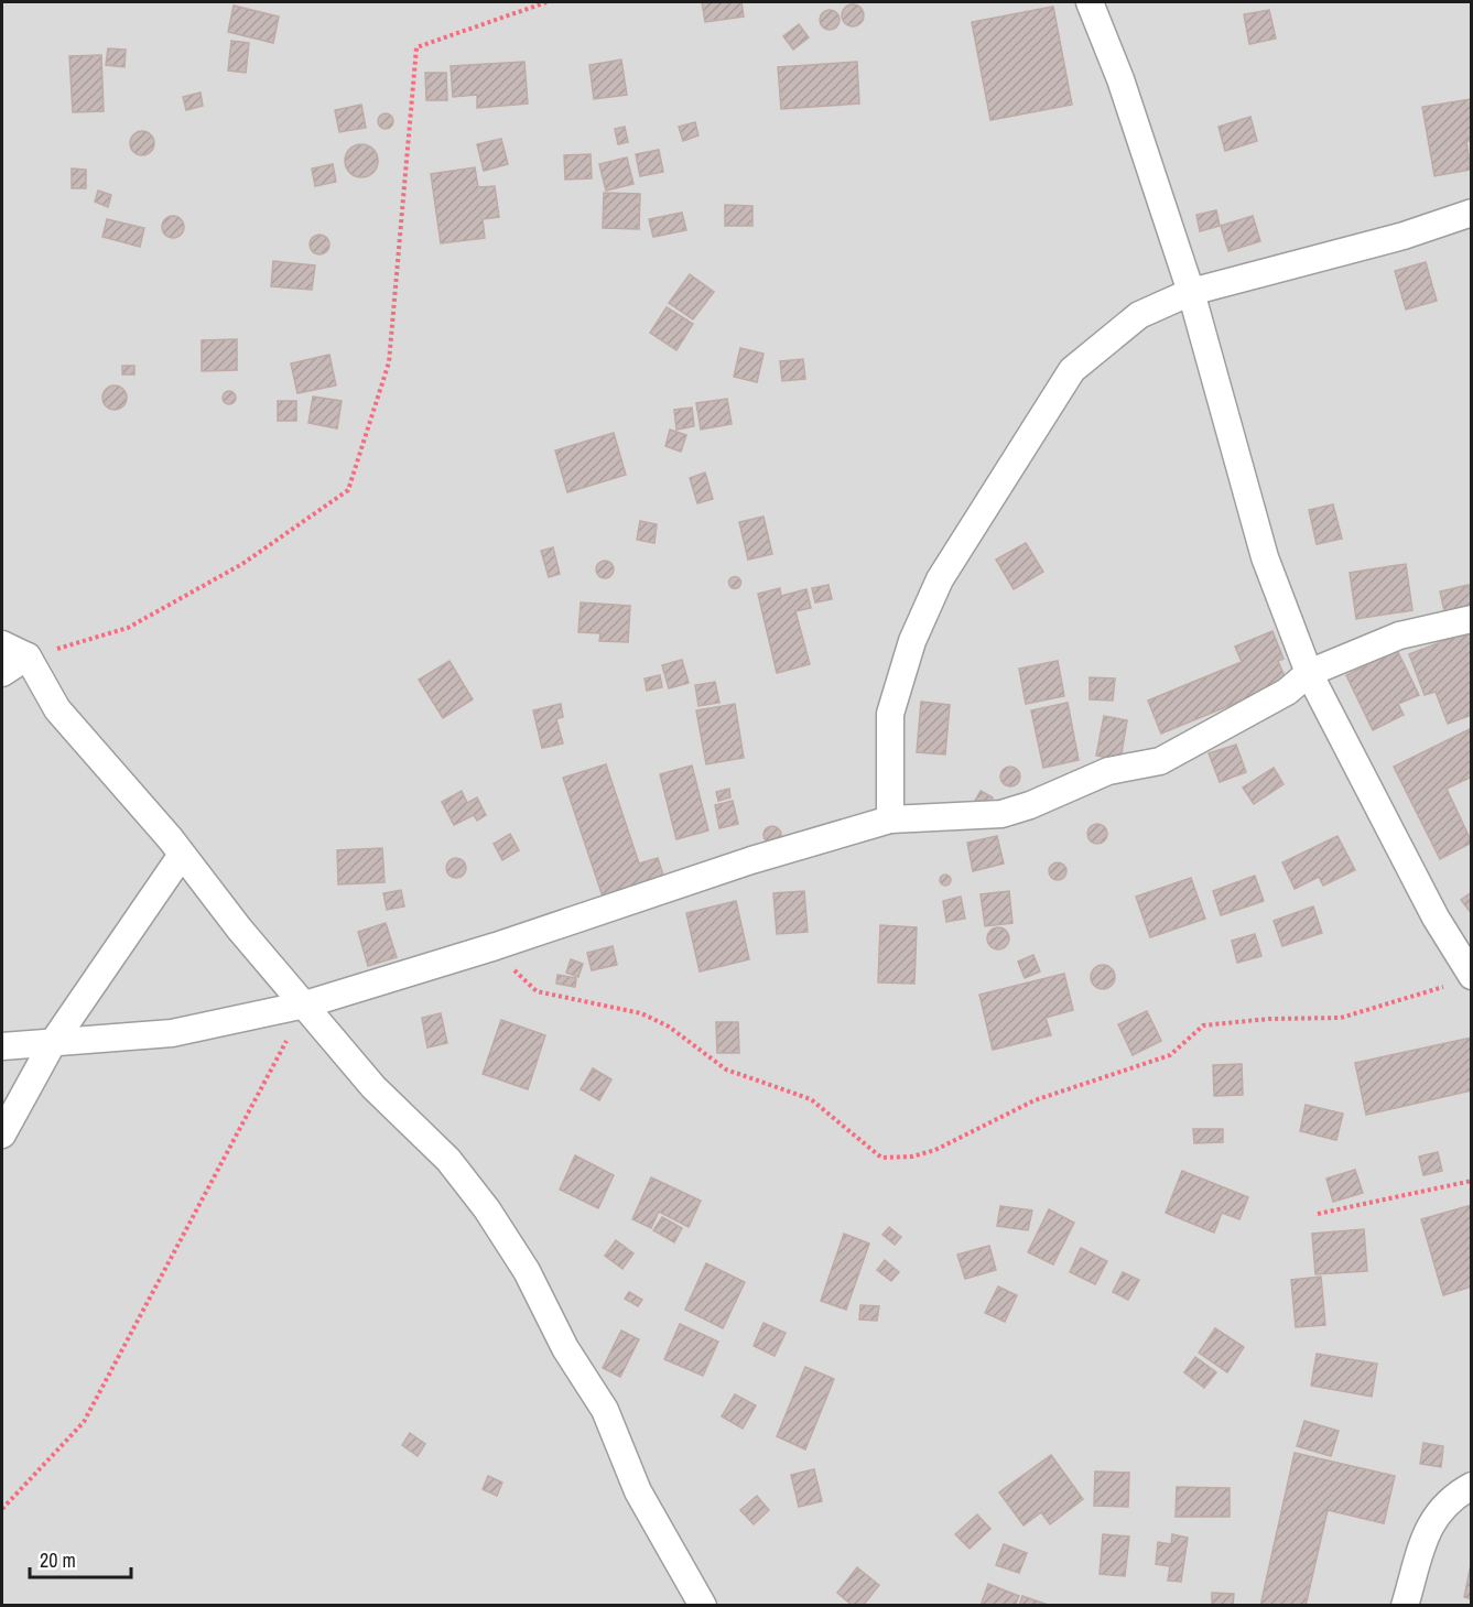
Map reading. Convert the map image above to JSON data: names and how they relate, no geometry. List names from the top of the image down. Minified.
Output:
{"scale_bar":"20 m"}
